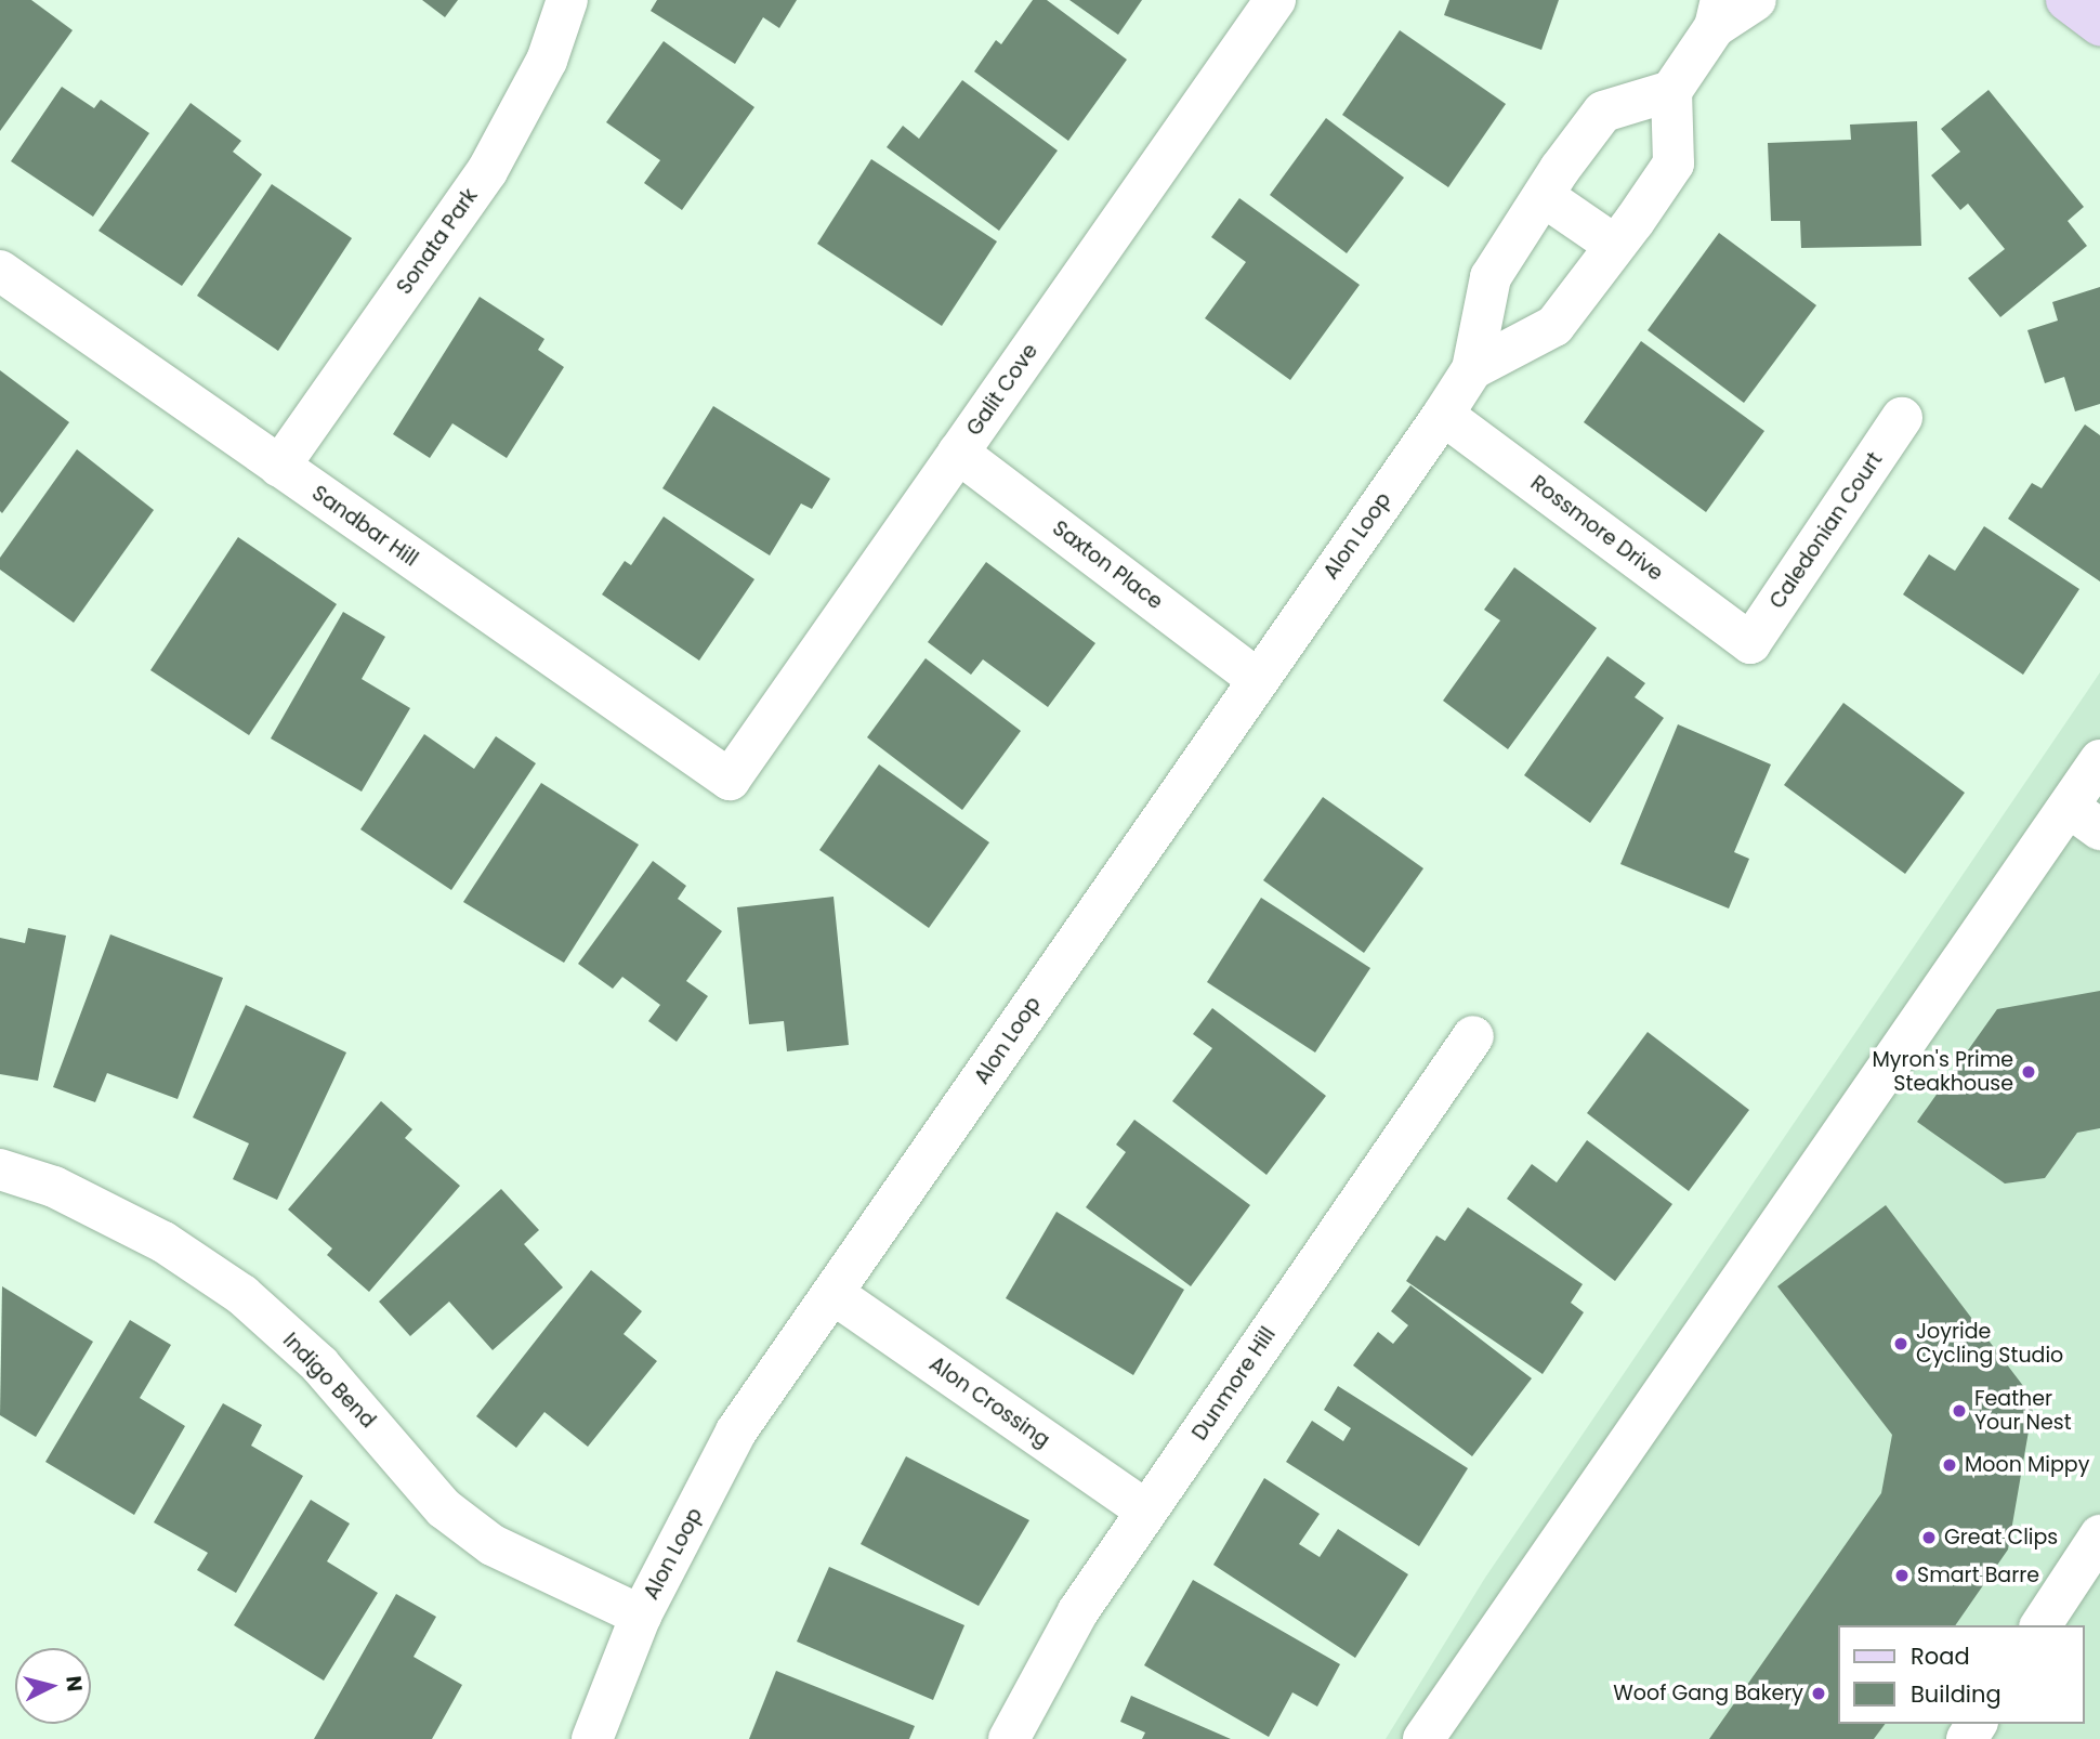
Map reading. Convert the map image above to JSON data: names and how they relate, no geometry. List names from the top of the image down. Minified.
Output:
{"streets":{"street":["Sonata Park","Galit Cove","Sandbar Hill","Rossmore Drive","Caledonian Court","Alon Loop","Saxton Place","Indigo Bend","Dunmore Hill","Alon Crossing"]},"crossings":[["Sonata Park","Sandbar Hill"],["Galit Cove","Sandbar Hill"],["Galit Cove","Saxton Place"],["Rossmore Drive","Caledonian Court"],["Rossmore Drive","Alon Loop"],["Alon Loop","Saxton Place"],["Alon Loop","Indigo Bend"],["Alon Loop","Alon Crossing"],["Dunmore Hill","Alon Crossing"]],"places":["Myron's Prime Steakhouse","Joyride Cycling Studio","Feather Your Nest","Moon Mippy","Great Clips","Smart Barre","Woof Gang Bakery"],"legend":["Road","Building"],"north":"right"}
